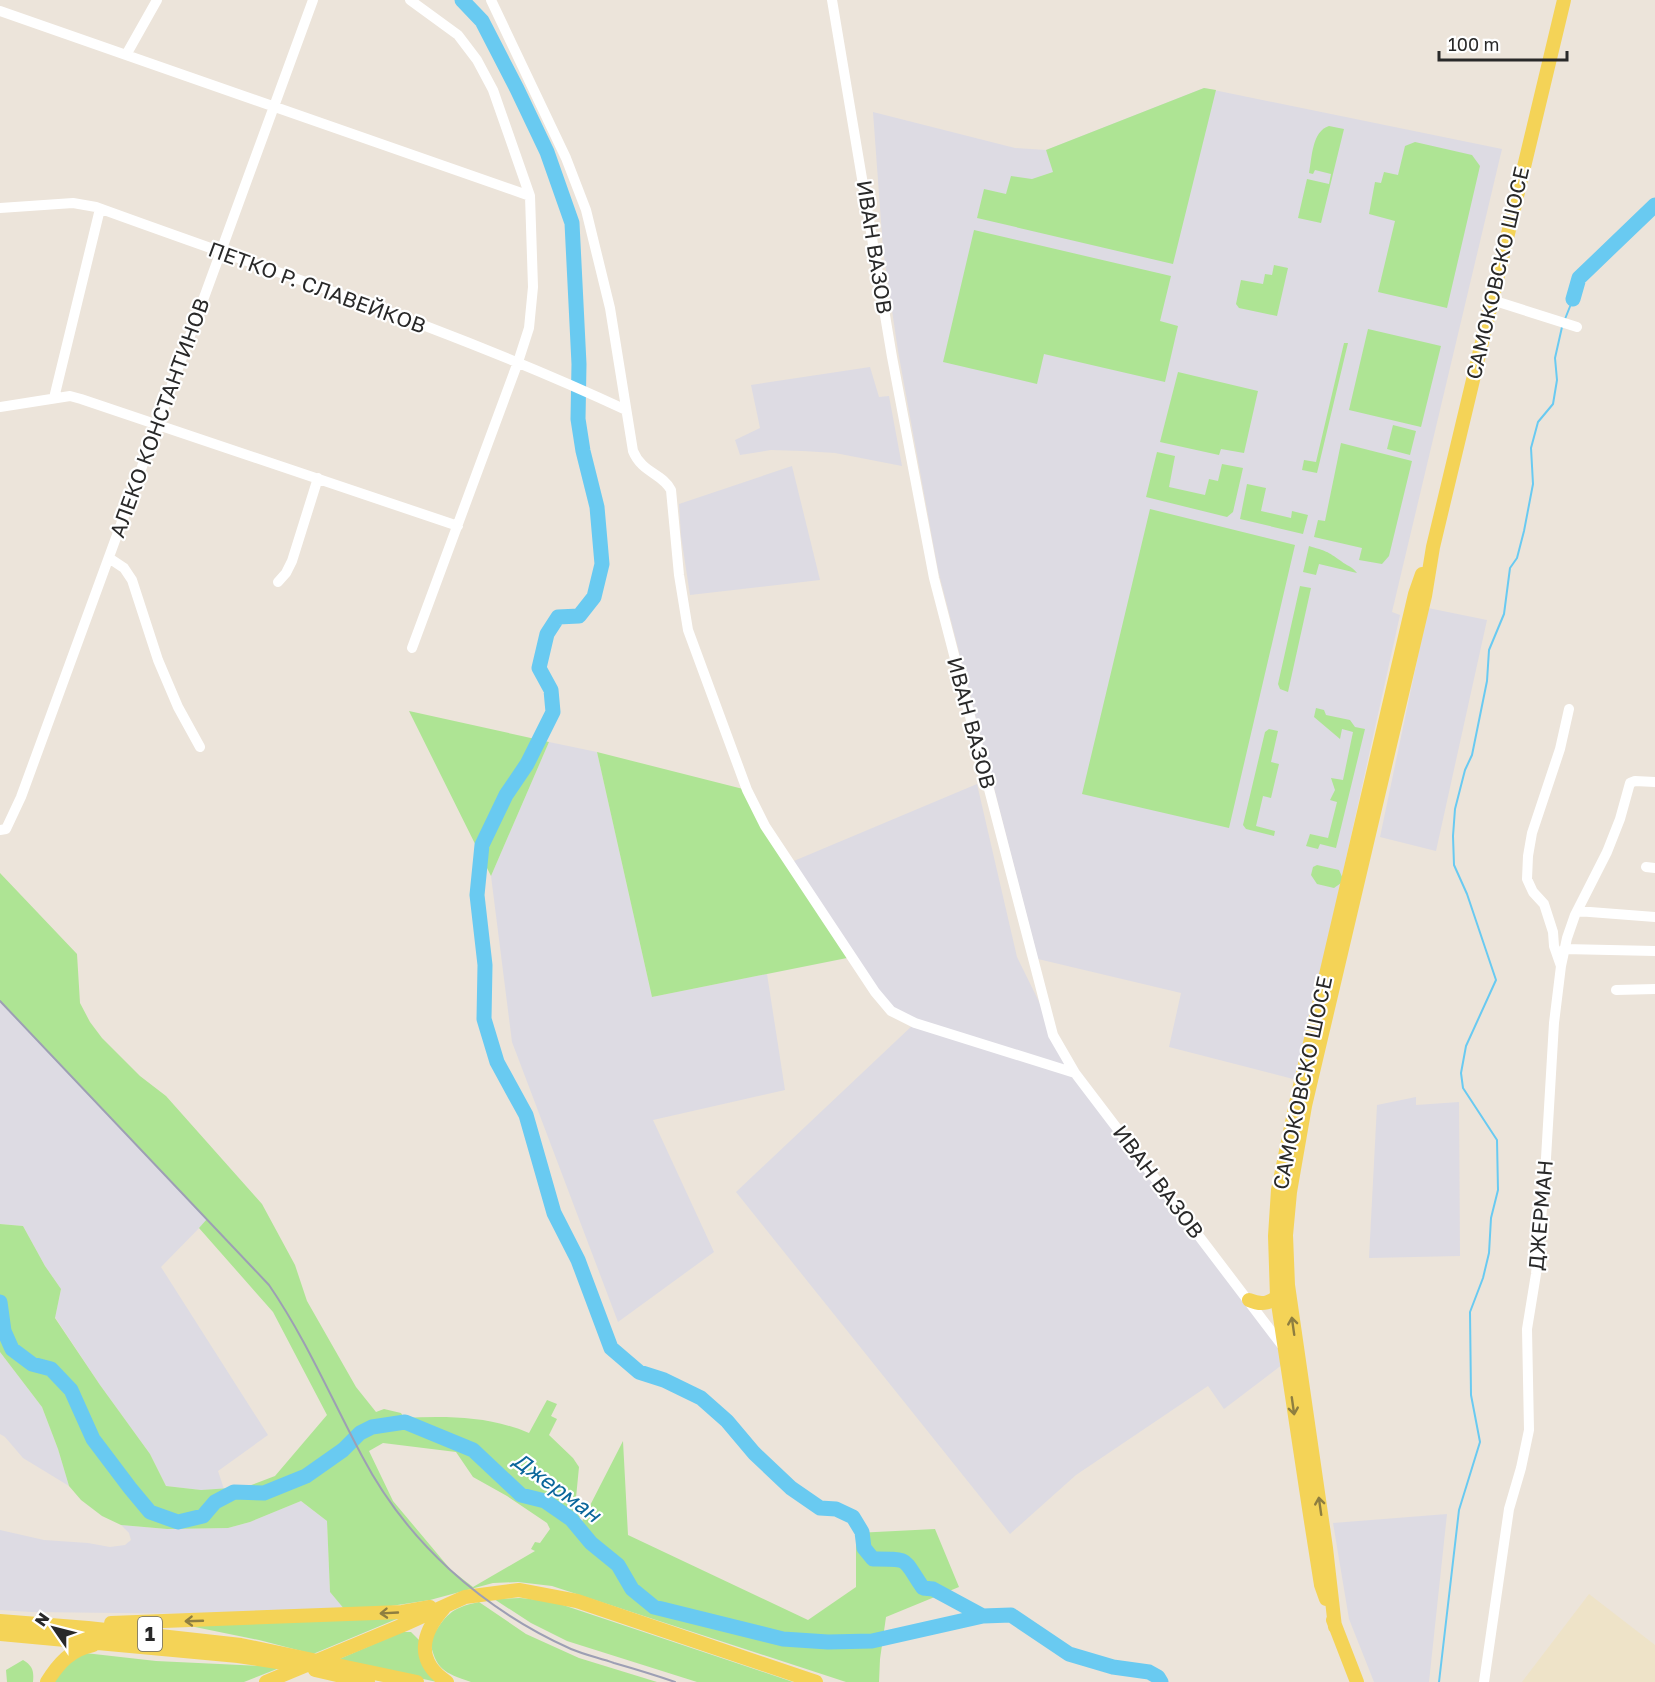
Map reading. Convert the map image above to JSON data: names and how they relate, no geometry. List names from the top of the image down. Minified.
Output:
{"streets":{"main road":["САМОКОВСКО ШОСЕ","1"],"street":["ИВАН ВАЗОВ","ПЕТКО Р. СЛАВЕЙКОВ","АЛЕКО КОНСТАНТИНОВ","ДЖЕРМАН"]},"crossings":[["ИВАН ВАЗОВ","САМОКОВСКО ШОСЕ"],["ПЕТКО Р. СЛАВЕЙКОВ","АЛЕКО КОНСТАНТИНОВ"]],"water":["Джерман"],"scale_bar":"100 m","north":"top left"}
